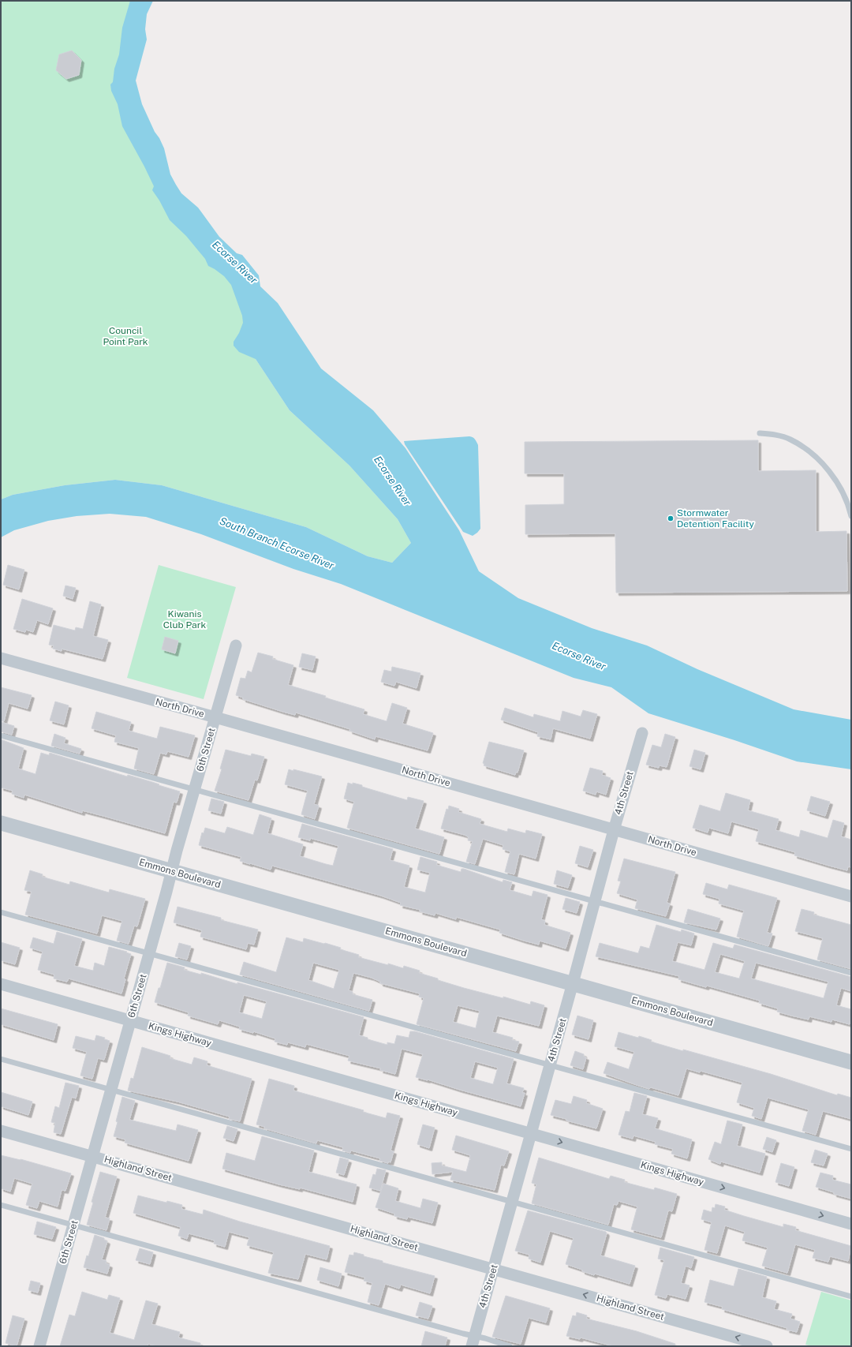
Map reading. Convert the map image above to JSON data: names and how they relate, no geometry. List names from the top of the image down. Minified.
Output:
{"streets":{"street":["North Drive","6th Street","4th Street","Emmons Boulevard","Kings Highway","Highland Street"]},"crossings":[["North Drive","6th Street"],["North Drive","4th Street"],["6th Street","Emmons Boulevard"],["6th Street","Kings Highway"],["6th Street","Highland Street"],["4th Street","Emmons Boulevard"],["4th Street","Kings Highway"],["4th Street","Highland Street"]],"one_way":["Kings Highway","Highland Street"],"water":["Ecorse River","South Branch Ecorse River"],"parks":["Council Point Park","Kiwanis Club Park"],"places":["Stormwater Detention Facility"]}
